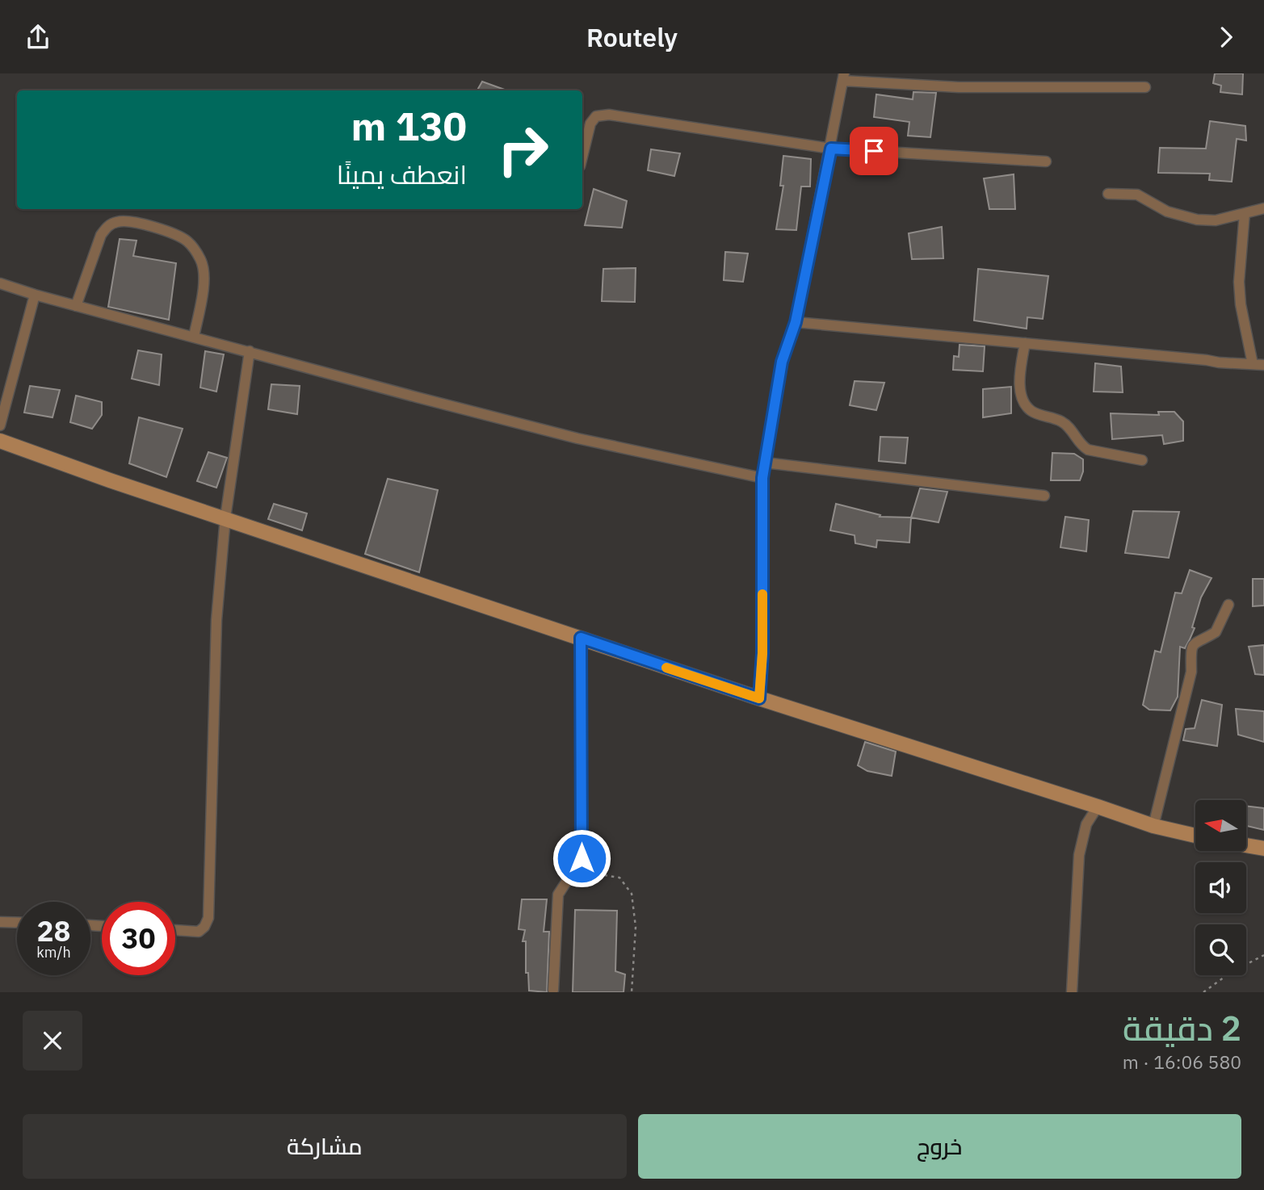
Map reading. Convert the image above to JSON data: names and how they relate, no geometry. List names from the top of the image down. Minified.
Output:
{"north":"left","page":{"header":"Routely","turn":["130 m","انعطف يمينًا"],"speed":"28 km/h","limit":"30","heading":["2 دقيقة","580 m · 16:06"],"buttons":["خروج","مشاركة"]}}
